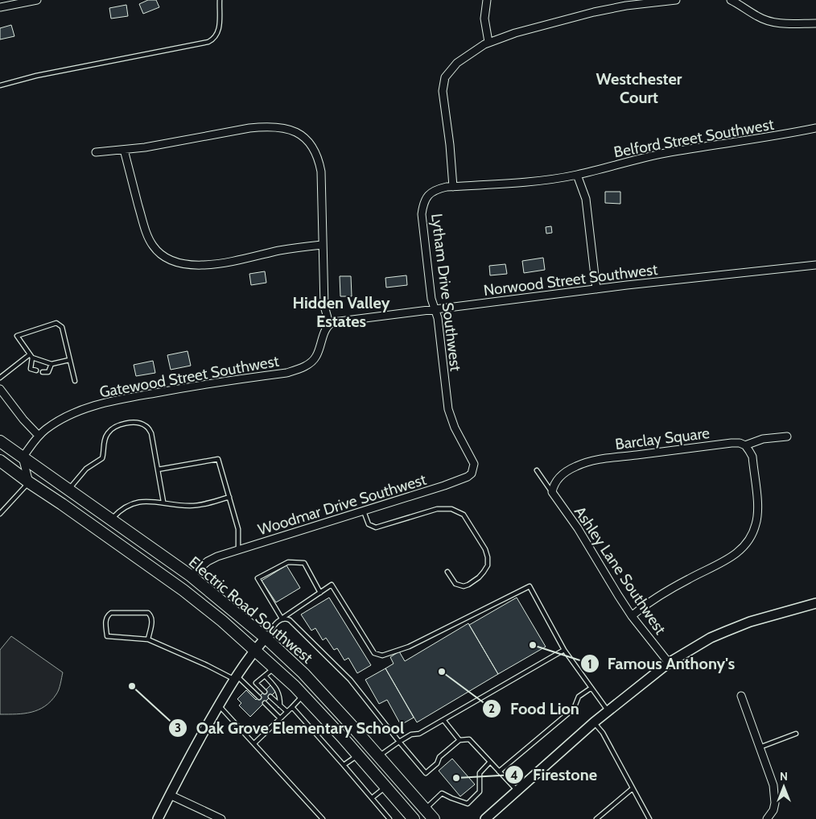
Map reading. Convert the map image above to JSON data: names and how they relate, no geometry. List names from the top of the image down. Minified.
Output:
{"streets":{"main road":["Electric Road Southwest"],"street":["Belford Street Southwest","Norwood Street Southwest","Lytham Drive Southwest","Gatewood Street Southwest","Barclay Square","Woodmar Drive Southwest","Ashley Lane Southwest"]},"crossings":[["Belford Street Southwest","Lytham Drive Southwest"],["Norwood Street Southwest","Lytham Drive Southwest"],["Norwood Street Southwest","Gatewood Street Southwest"],["Lytham Drive Southwest","Woodmar Drive Southwest"],["Gatewood Street Southwest","Electric Road Southwest"],["Barclay Square","Ashley Lane Southwest"],["Woodmar Drive Southwest","Electric Road Southwest"]],"districts":["Westchester Court","Hidden Valley Estates"],"places":["Famous Anthony's","Food Lion","Oak Grove Elementary School","Firestone"],"north":"top"}
